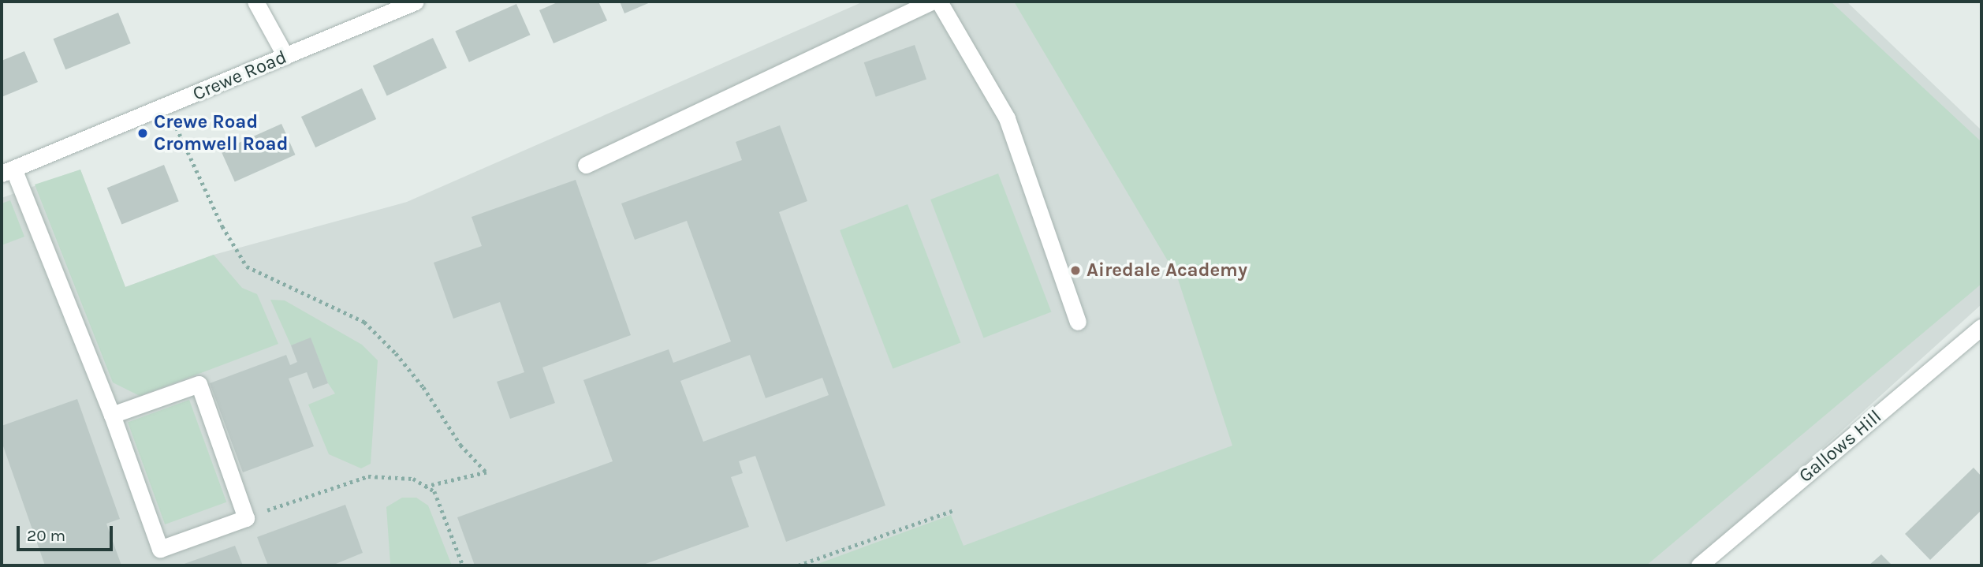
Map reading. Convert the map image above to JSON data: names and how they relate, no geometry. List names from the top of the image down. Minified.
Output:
{"streets":{"street":["Crewe Road","Gallows Hill"]},"places":["Crewe Road Cromwell Road","Airedale Academy"],"scale_bar":"20 m"}
